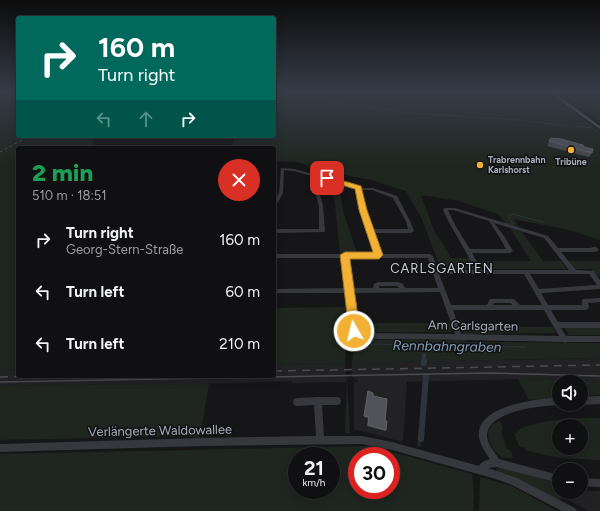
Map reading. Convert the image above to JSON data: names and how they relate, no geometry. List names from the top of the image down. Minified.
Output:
{"streets":{"street":["Am Carlsgarten","Verlängerte Waldowallee"]},"districts":["CARLSGARTEN"],"water":["Rennbahngraben"],"places":["Tribüne","Trabrennbahn Karlshorst"],"page":{"turn":["160 m","Turn right"],"heading":["2 min","510 m · 18:51"],"list":[{"name":"Turn right","note":"Georg-Stern-Straße","value":"160 m"},{"name":"Turn left","value":"60 m"},{"name":"Turn left","value":"210 m"}],"map_buttons":["+","−"],"speed":"21 km/h","limit":"30"}}
